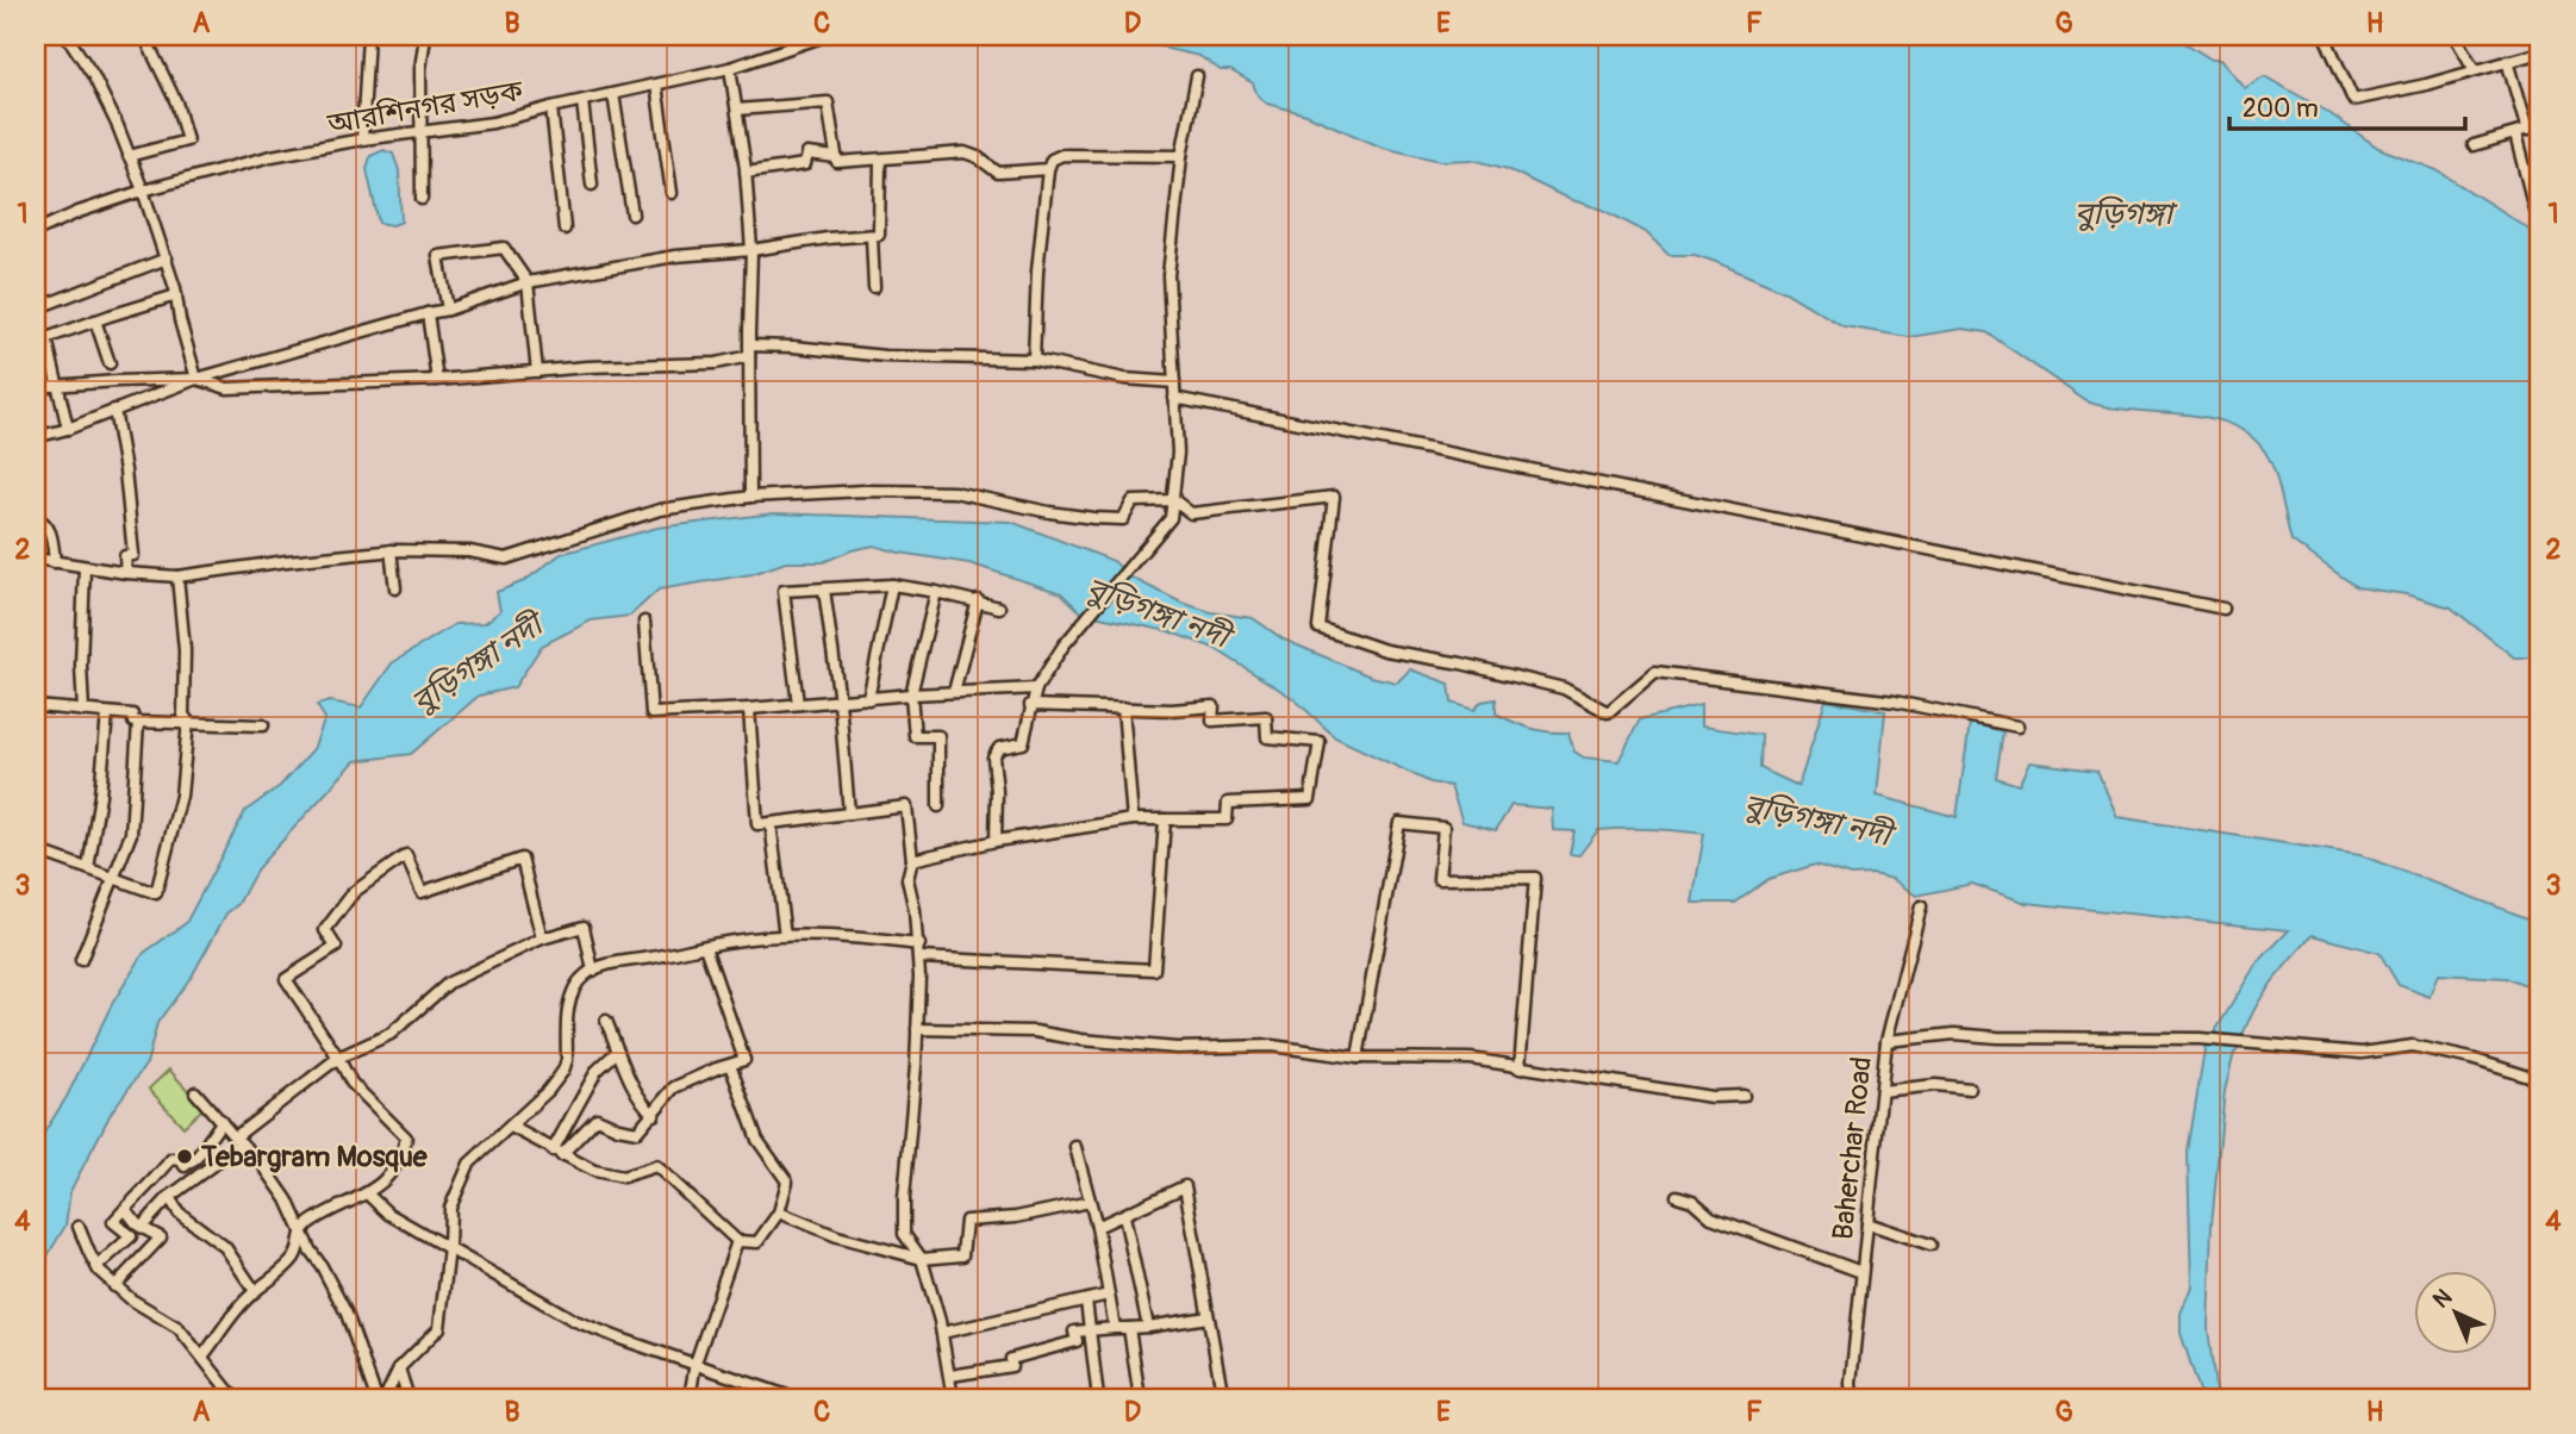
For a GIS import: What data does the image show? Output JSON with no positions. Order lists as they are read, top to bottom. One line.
{"streets":{"street":["আরশিনগর সড়ক","Baherchar Road"]},"water":["বুড়িগঙ্গা","বুড়িগঙ্গা নদী"],"places":["Tebargram Mosque"],"scale_bar":"200 m","north":"top left","grid":{"columns":["A","B","C","D","E","F","G","H"],"rows":["1","2","3","4"]}}
